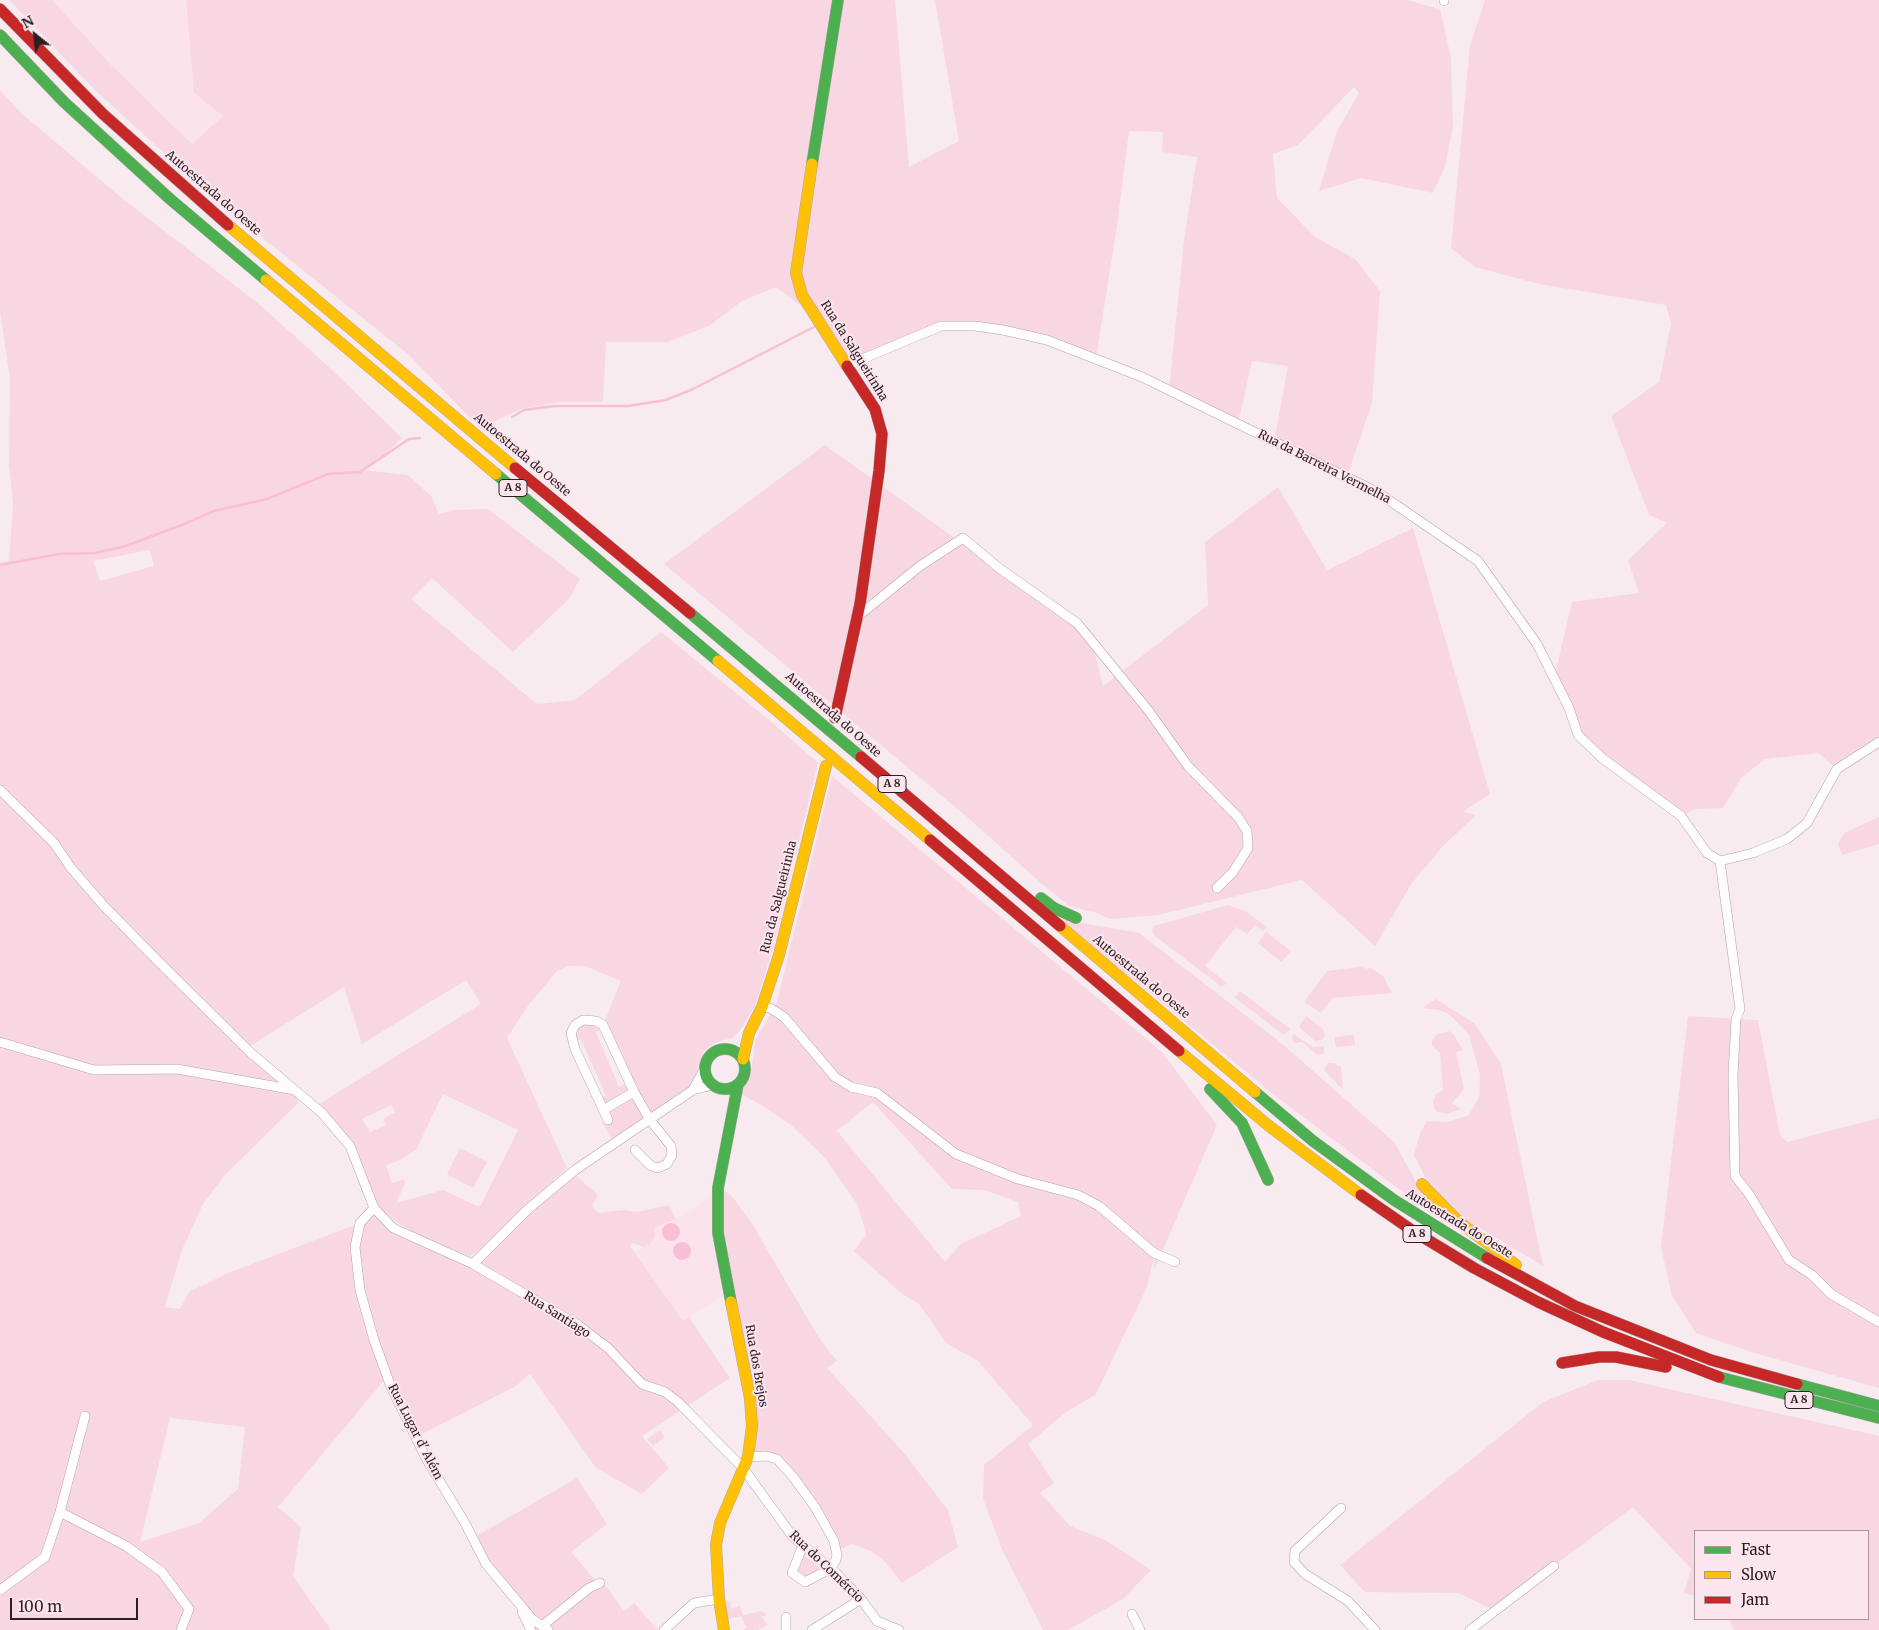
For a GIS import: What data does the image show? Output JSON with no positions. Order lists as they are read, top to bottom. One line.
{"streets":{"main road":["Autoestrada do Oeste","Rua da Salgueirinha","A 8","Rua dos Brejos"],"street":["Rua da Barreira Vermelha","Rua Santiago","Rua Lugar d' Além","Rua do Comércio"]},"crossings":[["Rua da Salgueirinha","Rua da Barreira Vermelha"],["Rua da Salgueirinha","Rua dos Brejos"],["Rua Santiago","Rua dos Brejos"],["Rua Santiago","Rua Lugar d' Além"],["Rua Santiago","Rua do Comércio"],["Rua dos Brejos","Rua do Comércio"]],"legend":["Fast","Slow","Jam"],"scale_bar":"100 m","north":"top left"}
